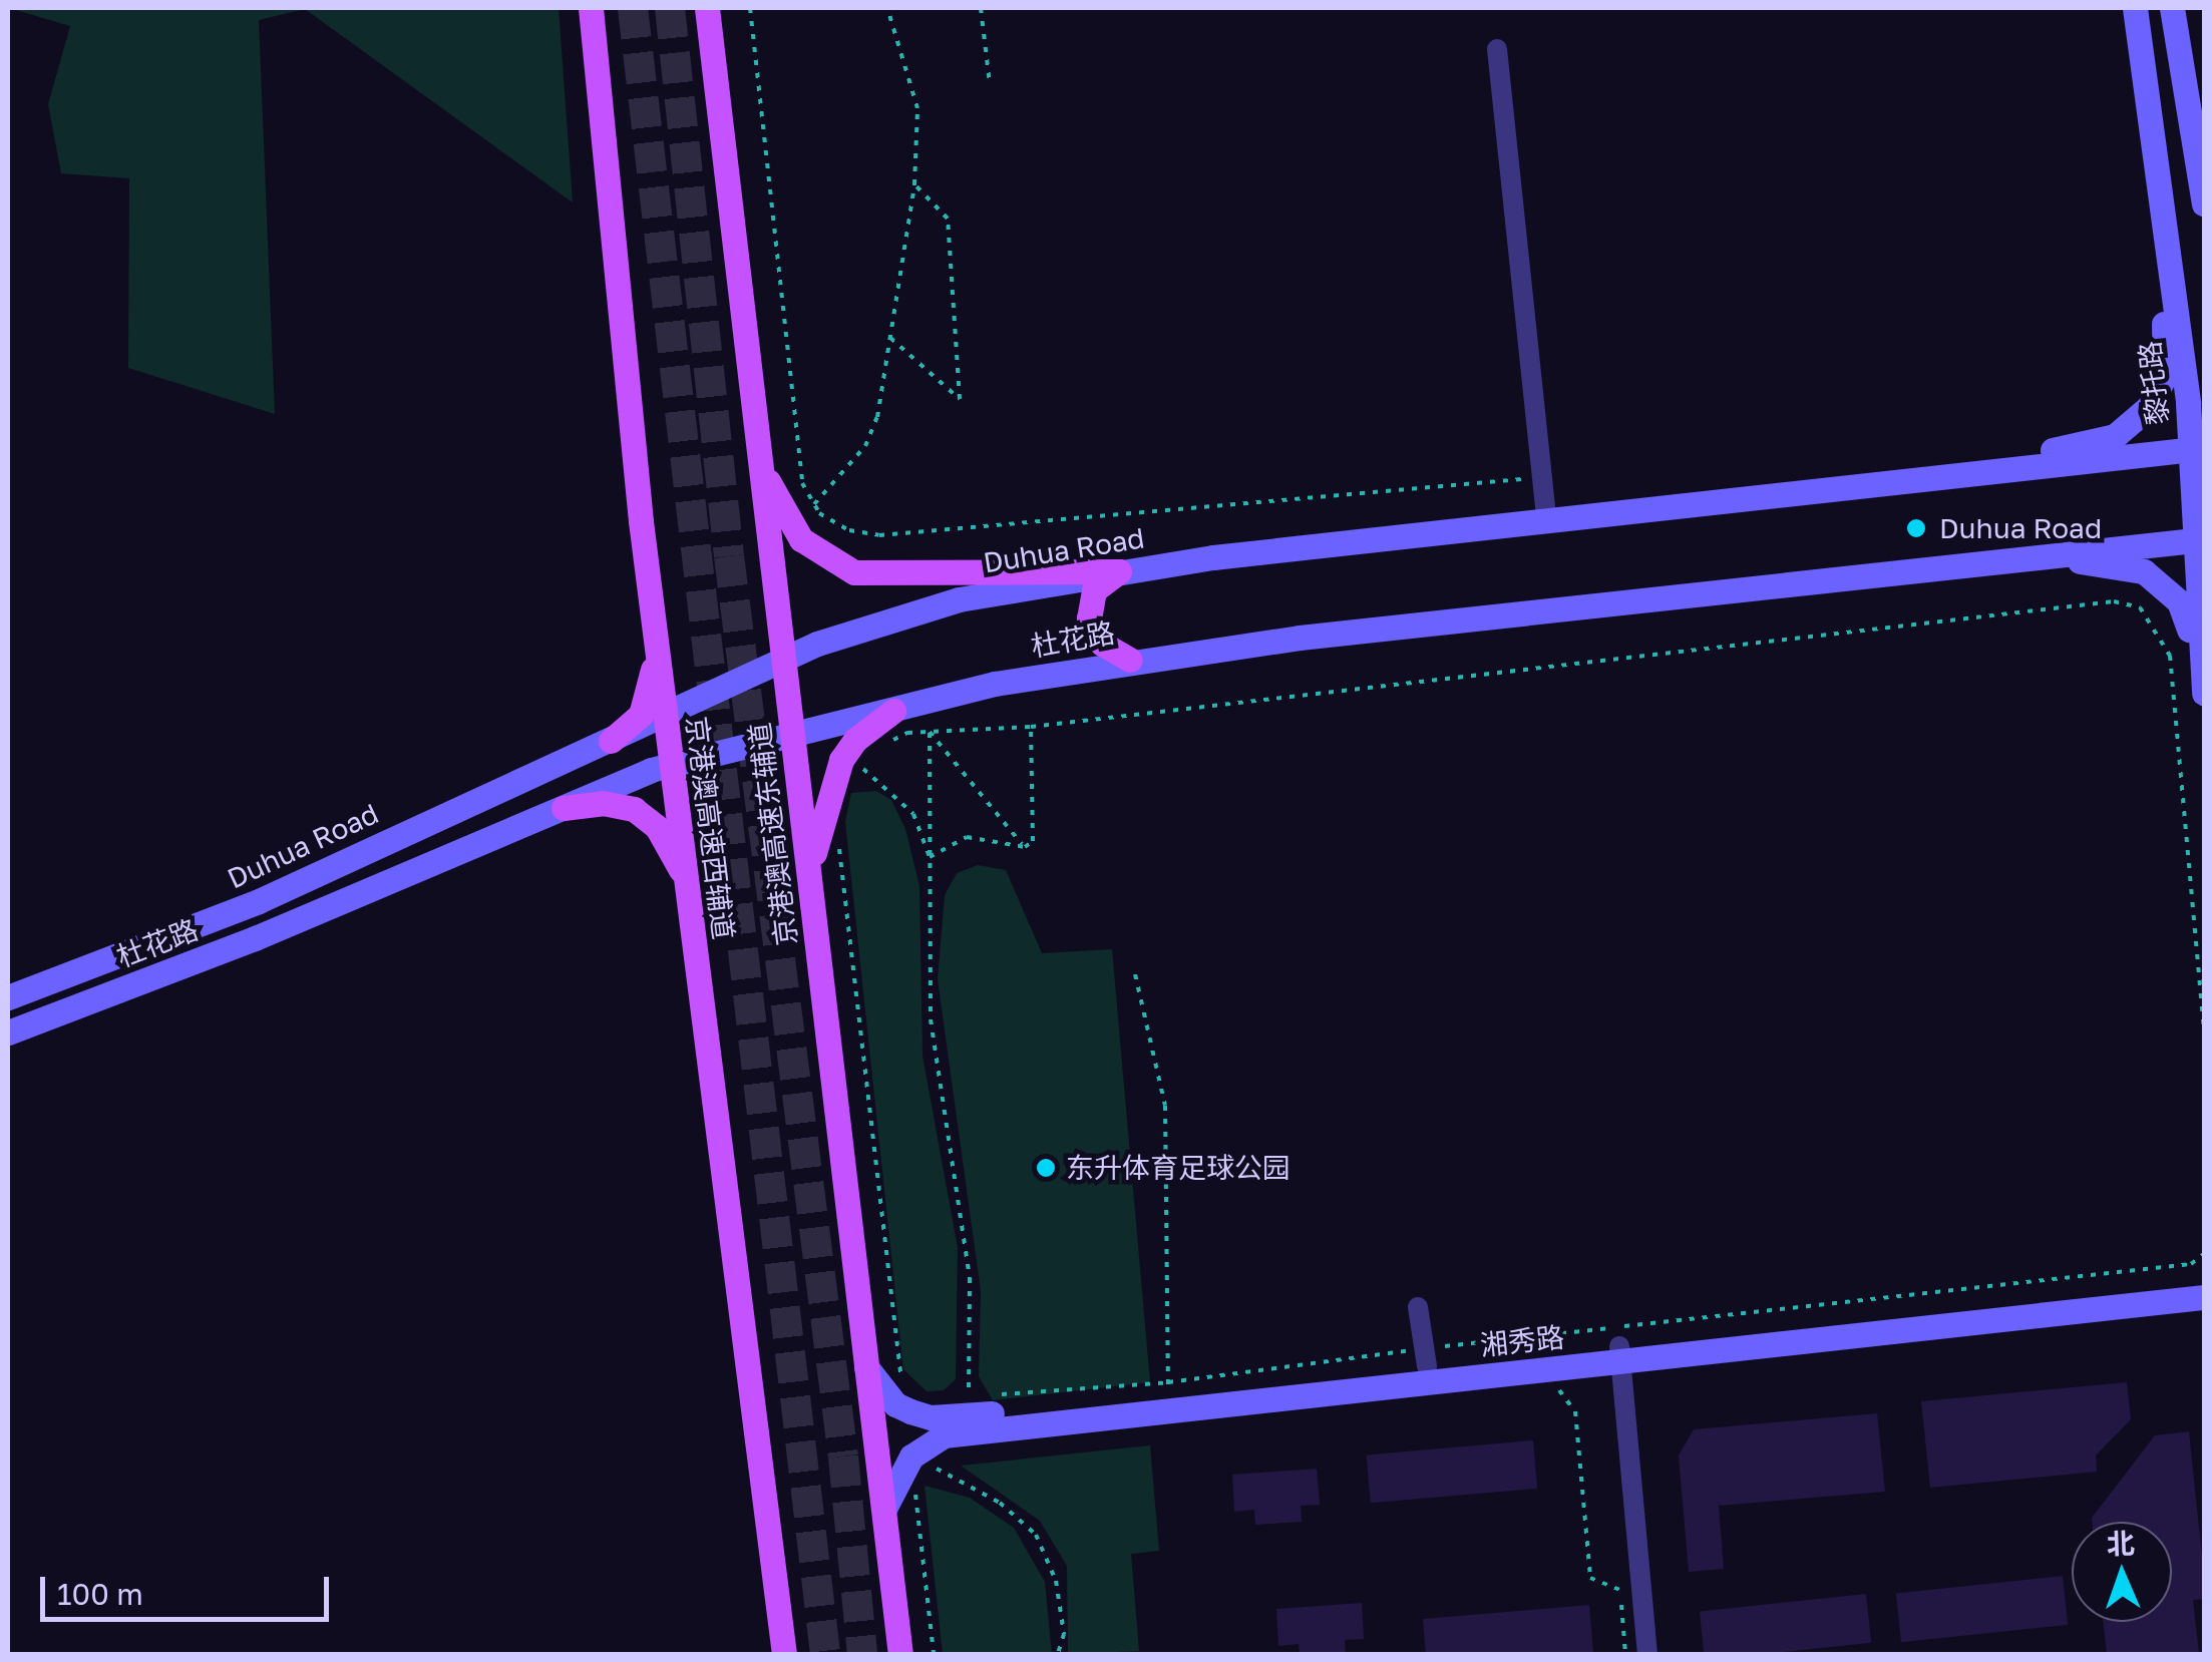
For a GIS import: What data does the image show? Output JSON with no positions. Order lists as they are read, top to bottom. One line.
{"streets":{"main road":["京港澳高速西辅道","京港澳高速东辅道"],"street":["黎托路","Duhua Road","杜花路","湘秀路"]},"crossings":[["黎托路","Duhua Road"],["黎托路","杜花路"],["Duhua Road","京港澳高速西辅道"],["Duhua Road","京港澳高速东辅道"],["杜花路","京港澳高速西辅道"],["杜花路","京港澳高速东辅道"],["京港澳高速东辅道","湘秀路"]],"places":["Duhua Road","东升体育足球公园"],"scale_bar":"100 m","north":"top"}
